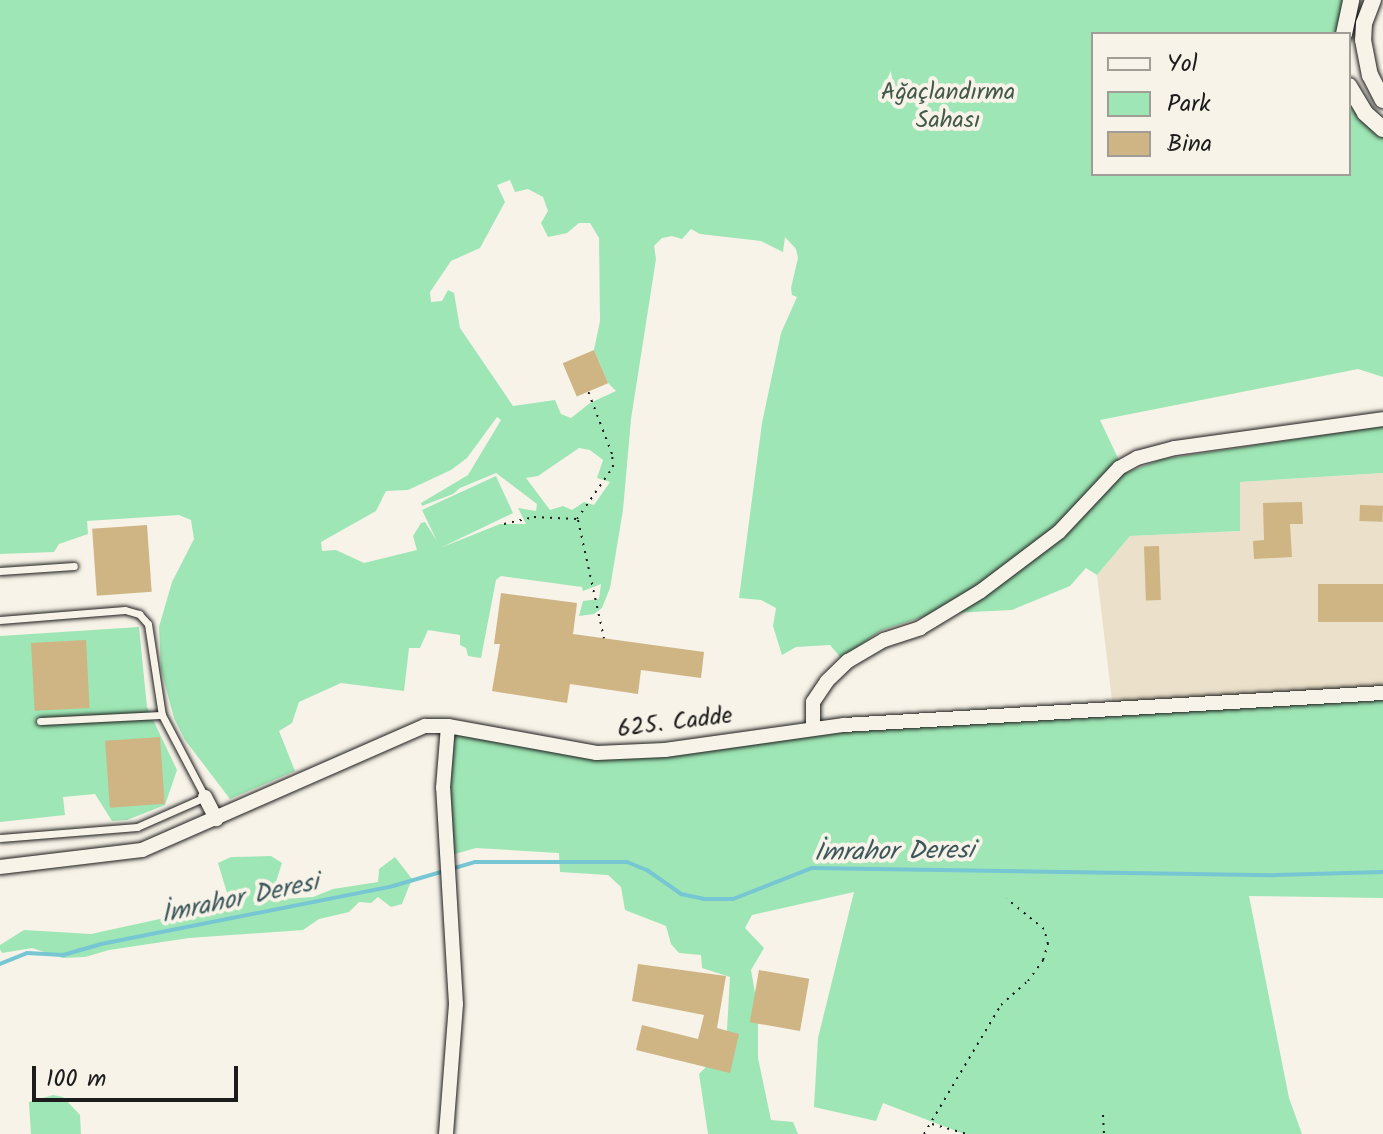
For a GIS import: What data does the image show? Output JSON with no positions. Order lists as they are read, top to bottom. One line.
{"streets":{"street":["625. Cadde"]},"water":["İmrahor Deresi"],"parks":["Ağaçlandırma Sahası"],"legend":["Yol","Park","Bina"],"scale_bar":"100 m"}
